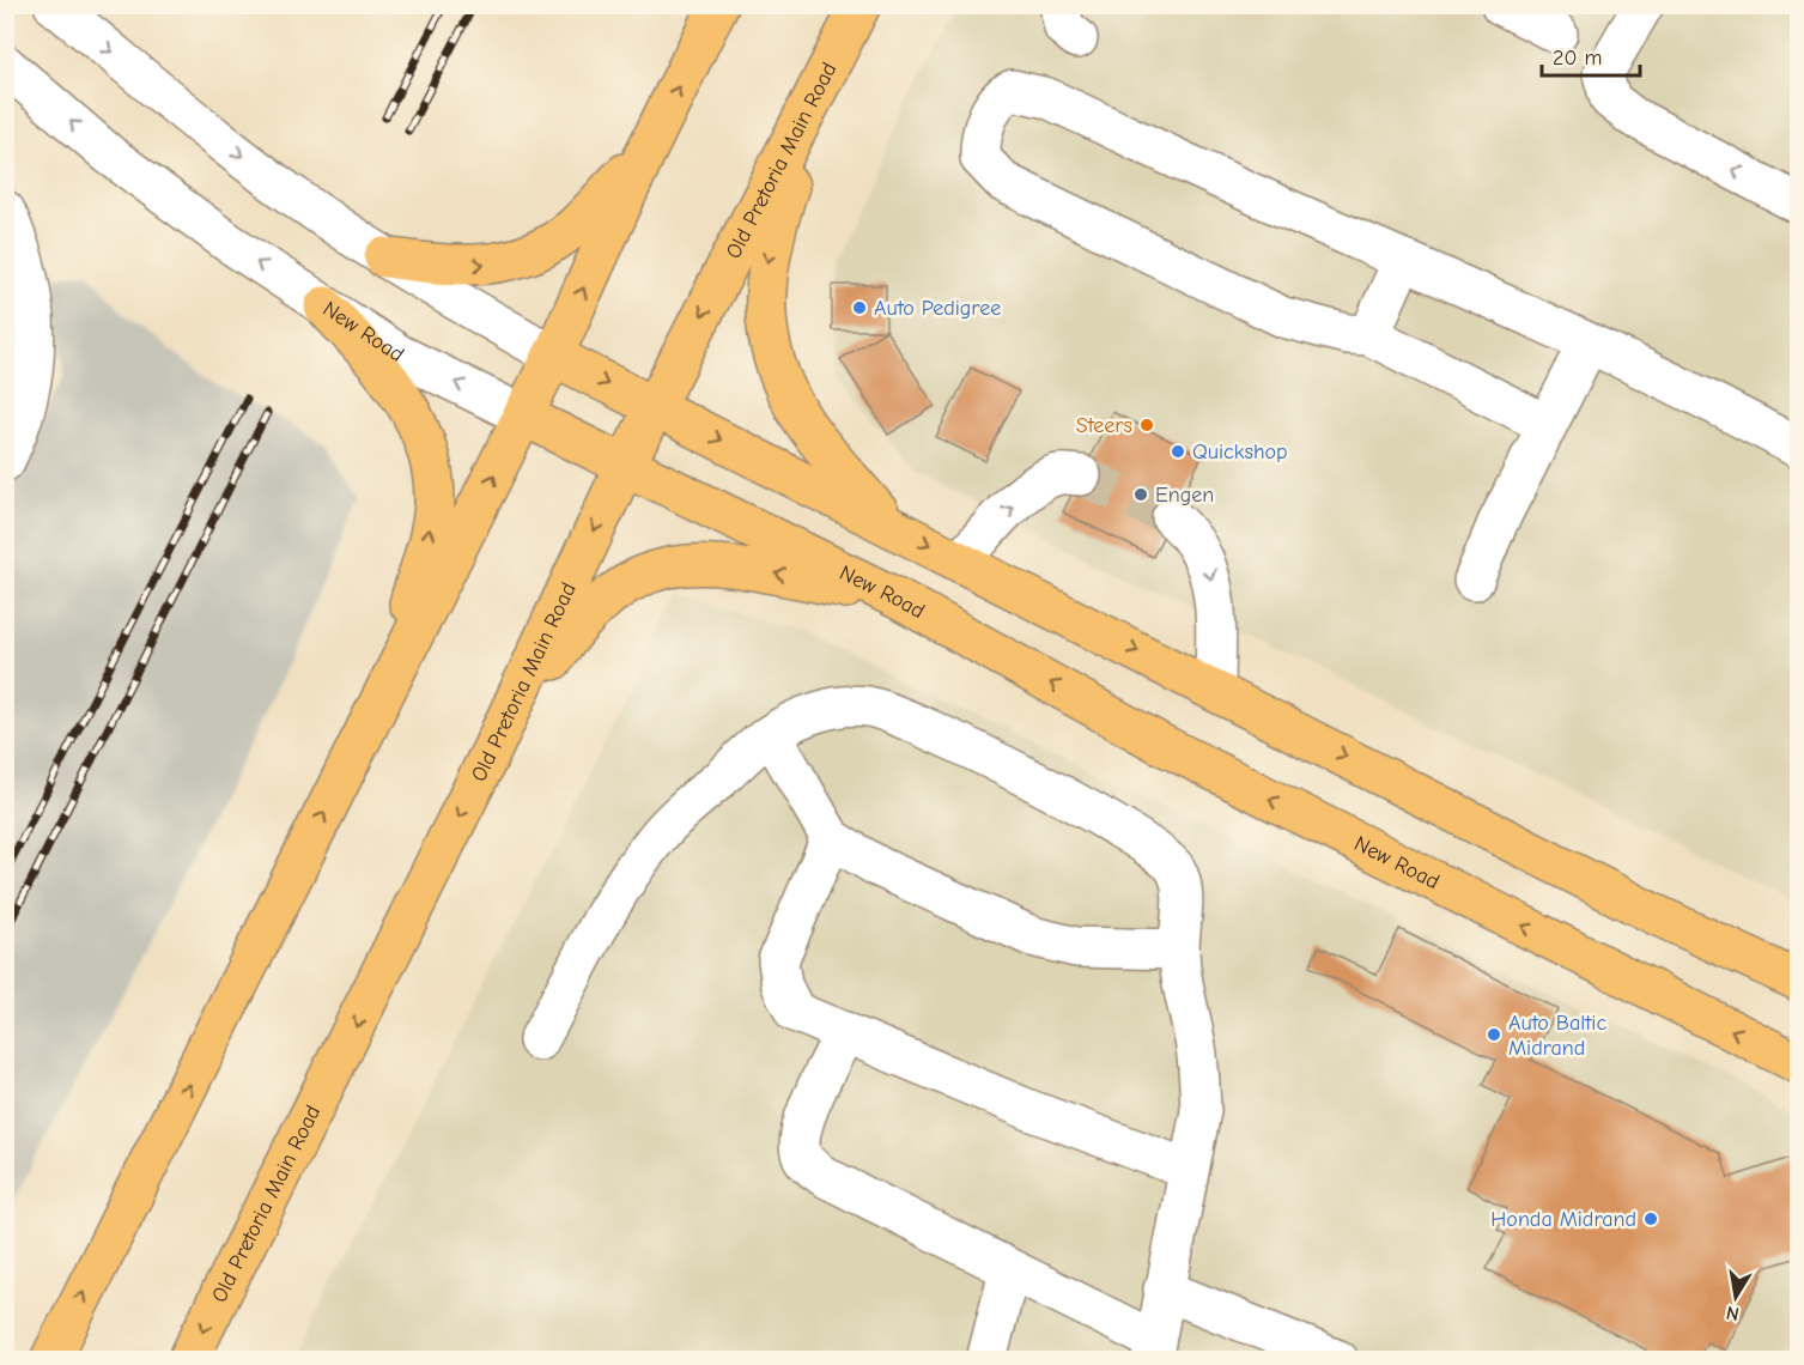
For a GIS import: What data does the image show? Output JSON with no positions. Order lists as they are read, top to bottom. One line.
{"streets":{"main road":["Old Pretoria Main Road","New Road"]},"crossings":[["Old Pretoria Main Road","New Road"]],"places":["Auto Pedigree","Steers","Quickshop","Engen","Auto Baltic Midrand","Honda Midrand"],"scale_bar":"20 m","north":"bottom"}
